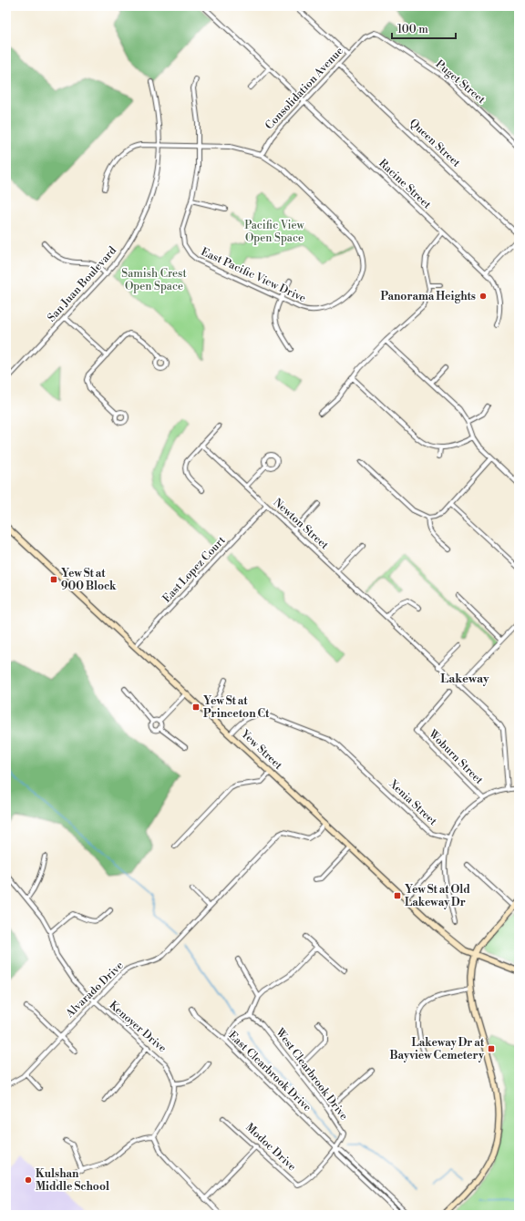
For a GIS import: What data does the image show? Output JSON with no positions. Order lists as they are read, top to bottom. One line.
{"streets":{"street":["Puget Street","Consolidation Avenue","Queen Street","Racine Street","East Pacific View Drive","San Juan Boulevard","Newton Street","East Lopez Court","Yew Street","Woburn Street","Xenia Street","Alvarado Drive","Kenoyer Drive","East Clearbrook Drive","West Clearbrook Drive","Modoc Drive"]},"crossings":[["Puget Street","Consolidation Avenue"],["Consolidation Avenue","Queen Street"],["Consolidation Avenue","Racine Street"],["Consolidation Avenue","East Pacific View Drive"],["East Pacific View Drive","San Juan Boulevard"],["Newton Street","East Lopez Court"],["East Lopez Court","Yew Street"],["Yew Street","Xenia Street"],["Yew Street","Alvarado Drive"],["Alvarado Drive","Kenoyer Drive"],["East Clearbrook Drive","West Clearbrook Drive"],["East Clearbrook Drive","Modoc Drive"],["West Clearbrook Drive","Modoc Drive"]],"districts":["Lakeway"],"parks":["Pacific View Open Space","Samish Crest Open Space"],"places":{"other":["Panorama Heights","Kulshan Middle School"],"transit":["Yew St at 900 Block","Yew St at Princeton Ct","Yew St at Old Lakeway Dr","Lakeway Dr at Bayview Cemetery"]},"scale_bar":"100 m"}
